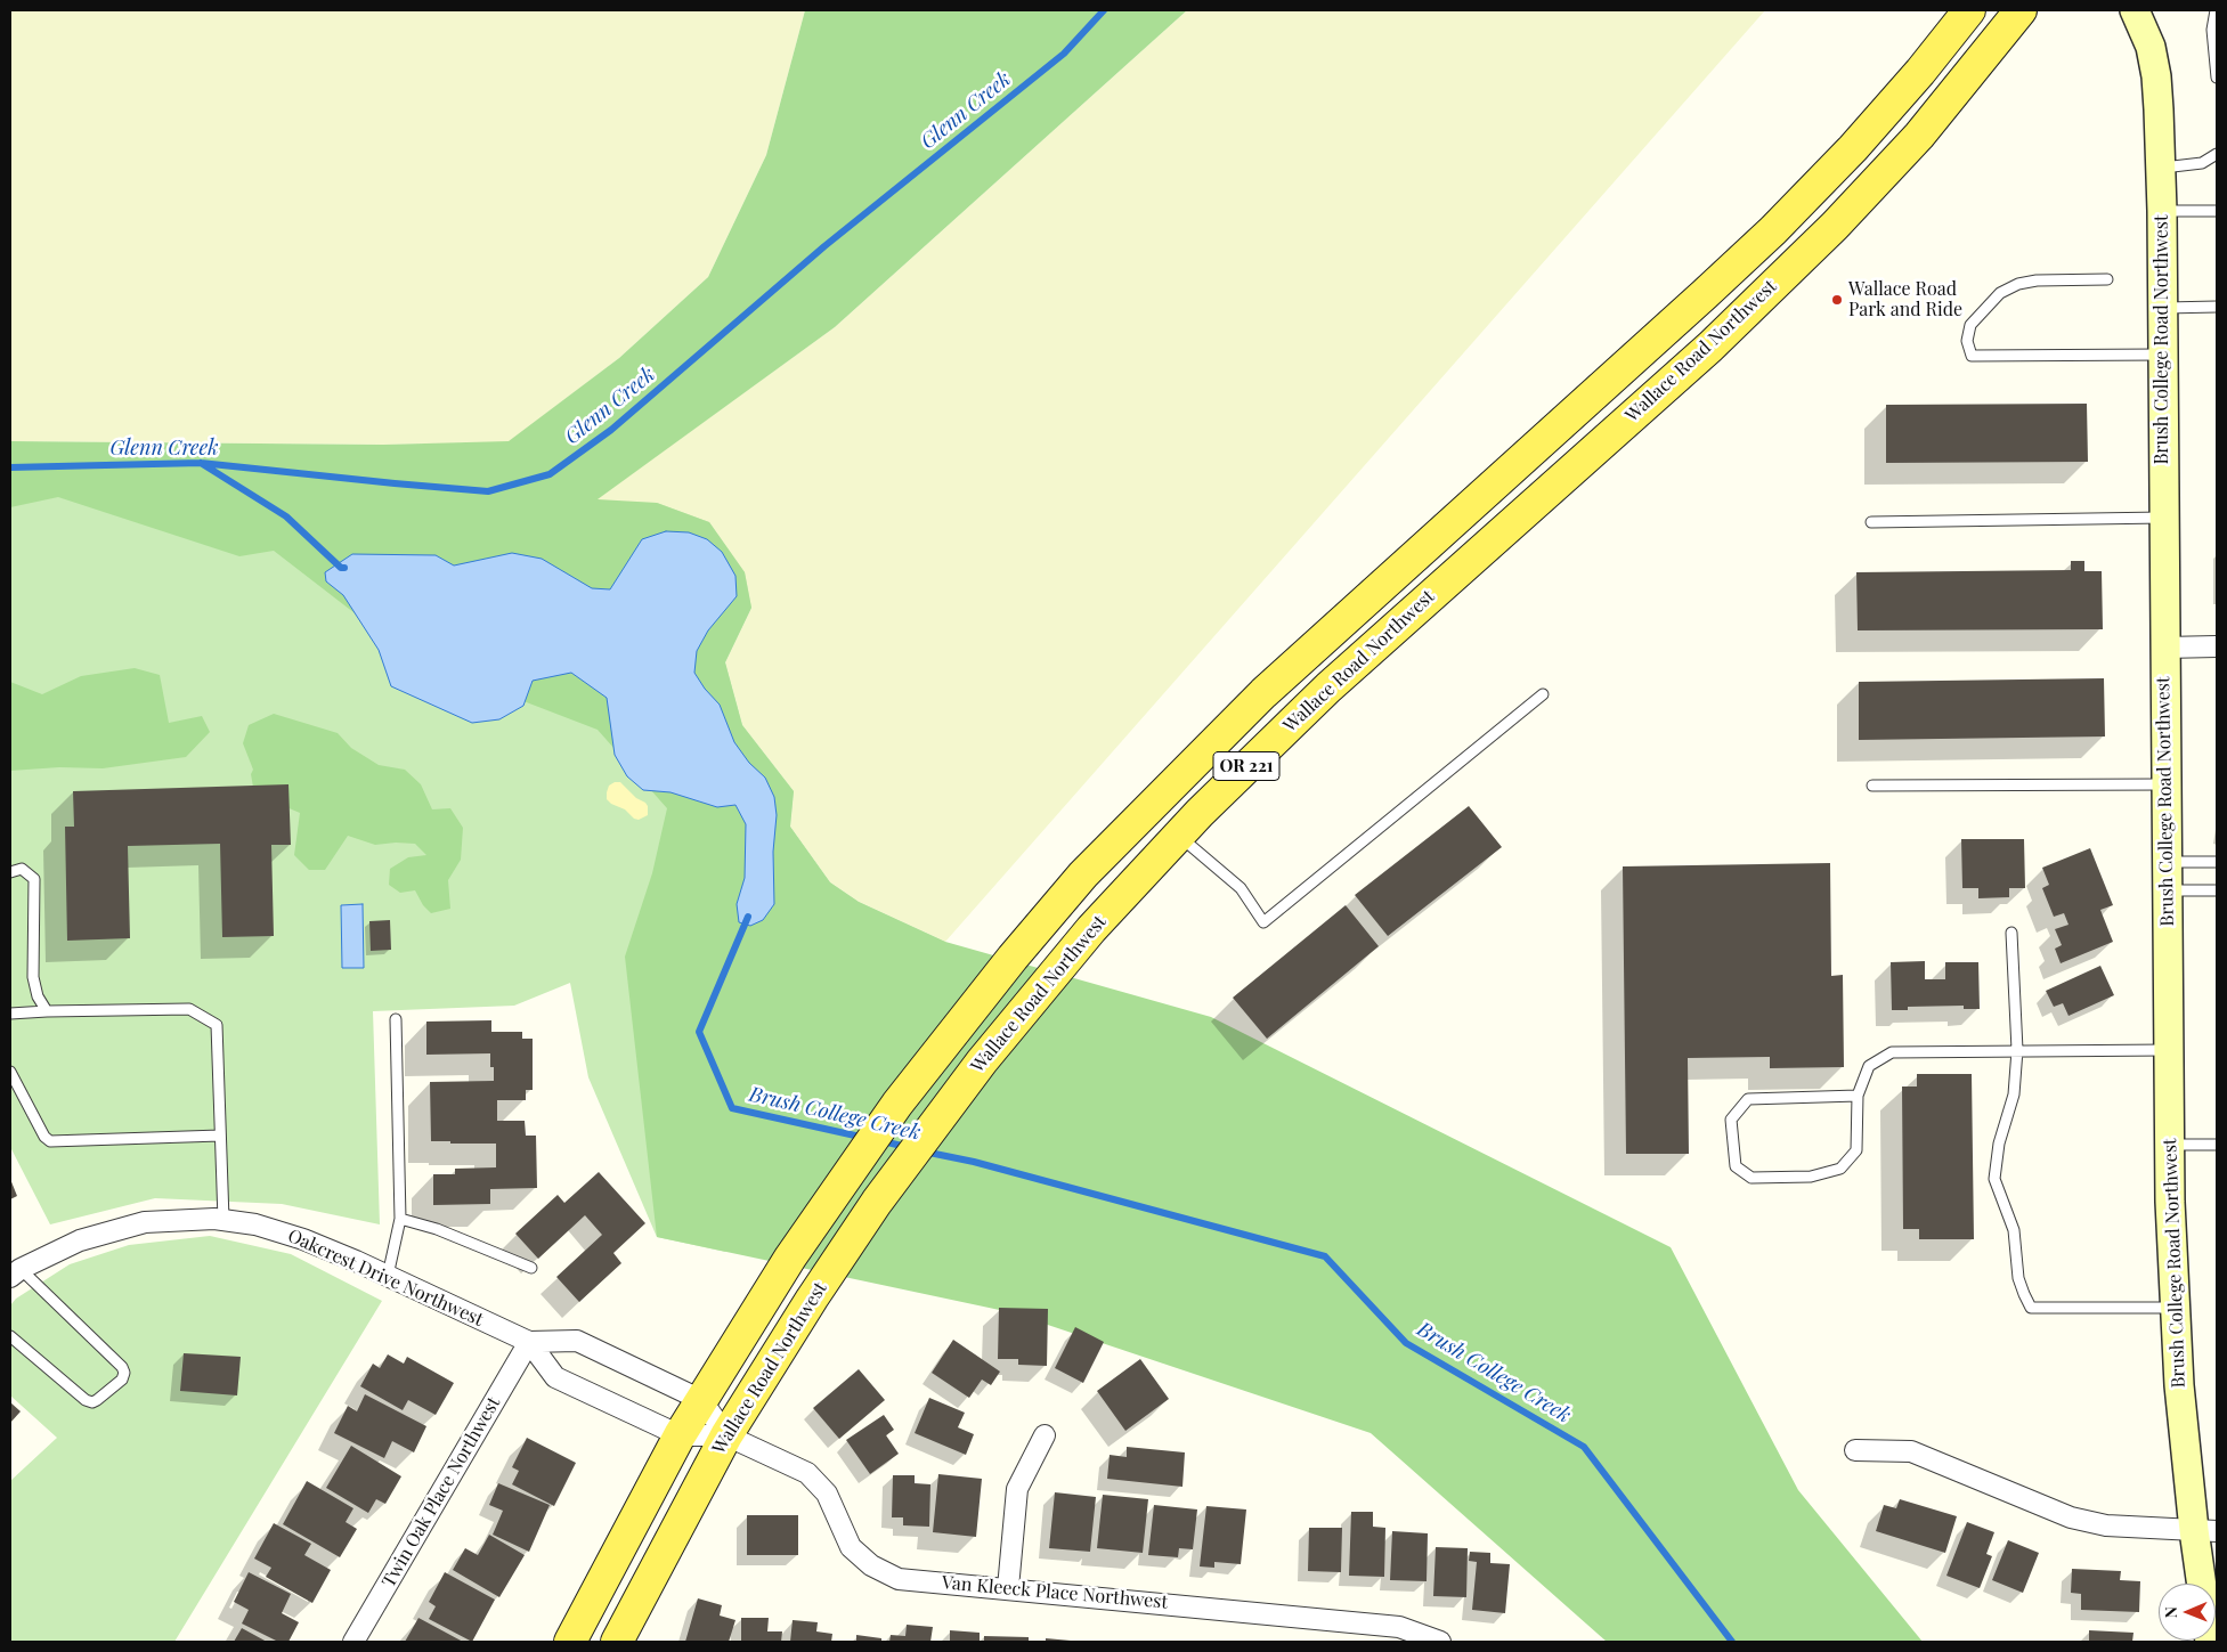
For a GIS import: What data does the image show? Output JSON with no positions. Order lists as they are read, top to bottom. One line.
{"streets":{"main road":["Wallace Road Northwest","OR 221"],"street":["Brush College Road Northwest","Oakcrest Drive Northwest","Twin Oak Place Northwest","Van Kleeck Place Northwest"]},"crossings":[["Wallace Road Northwest","Oakcrest Drive Northwest"],["Wallace Road Northwest","Van Kleeck Place Northwest"],["OR 221","Oakcrest Drive Northwest"],["Oakcrest Drive Northwest","Twin Oak Place Northwest"],["Oakcrest Drive Northwest","Van Kleeck Place Northwest"]],"water":["Glenn Creek","Brush College Creek"],"places":["Wallace Road Park and Ride"],"north":"left"}
